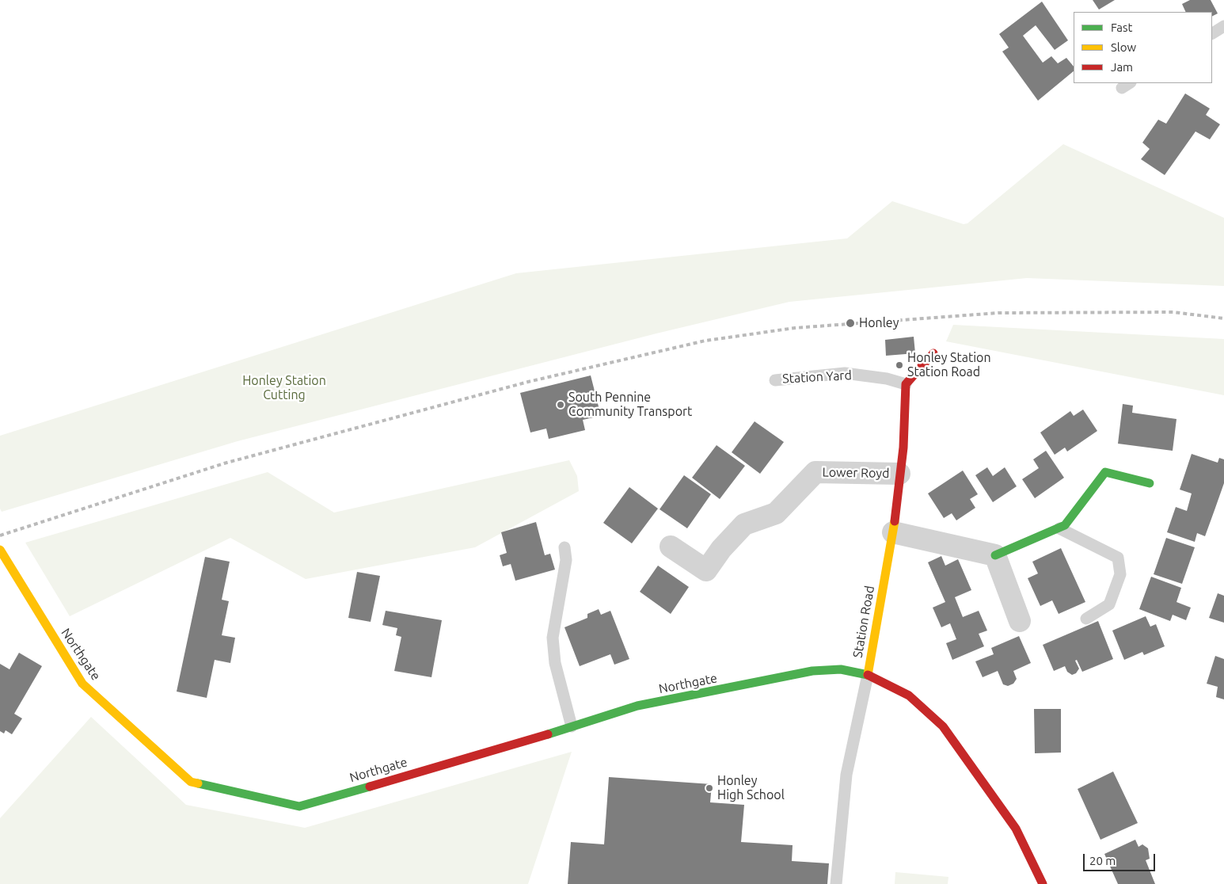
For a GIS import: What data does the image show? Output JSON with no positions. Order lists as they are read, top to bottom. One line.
{"streets":{"street":["Lower Royd","Station Road","Northgate"],"lane":["Station Yard"]},"crossings":[["Station Yard","Station Road"],["Lower Royd","Station Road"],["Station Road","Northgate"]],"parks":["Honley Station Cutting"],"places":["Honley","Honley Station Station Road","South Pennine Community Transport","Honley High School"],"legend":["Fast","Slow","Jam"],"scale_bar":"20 m"}
